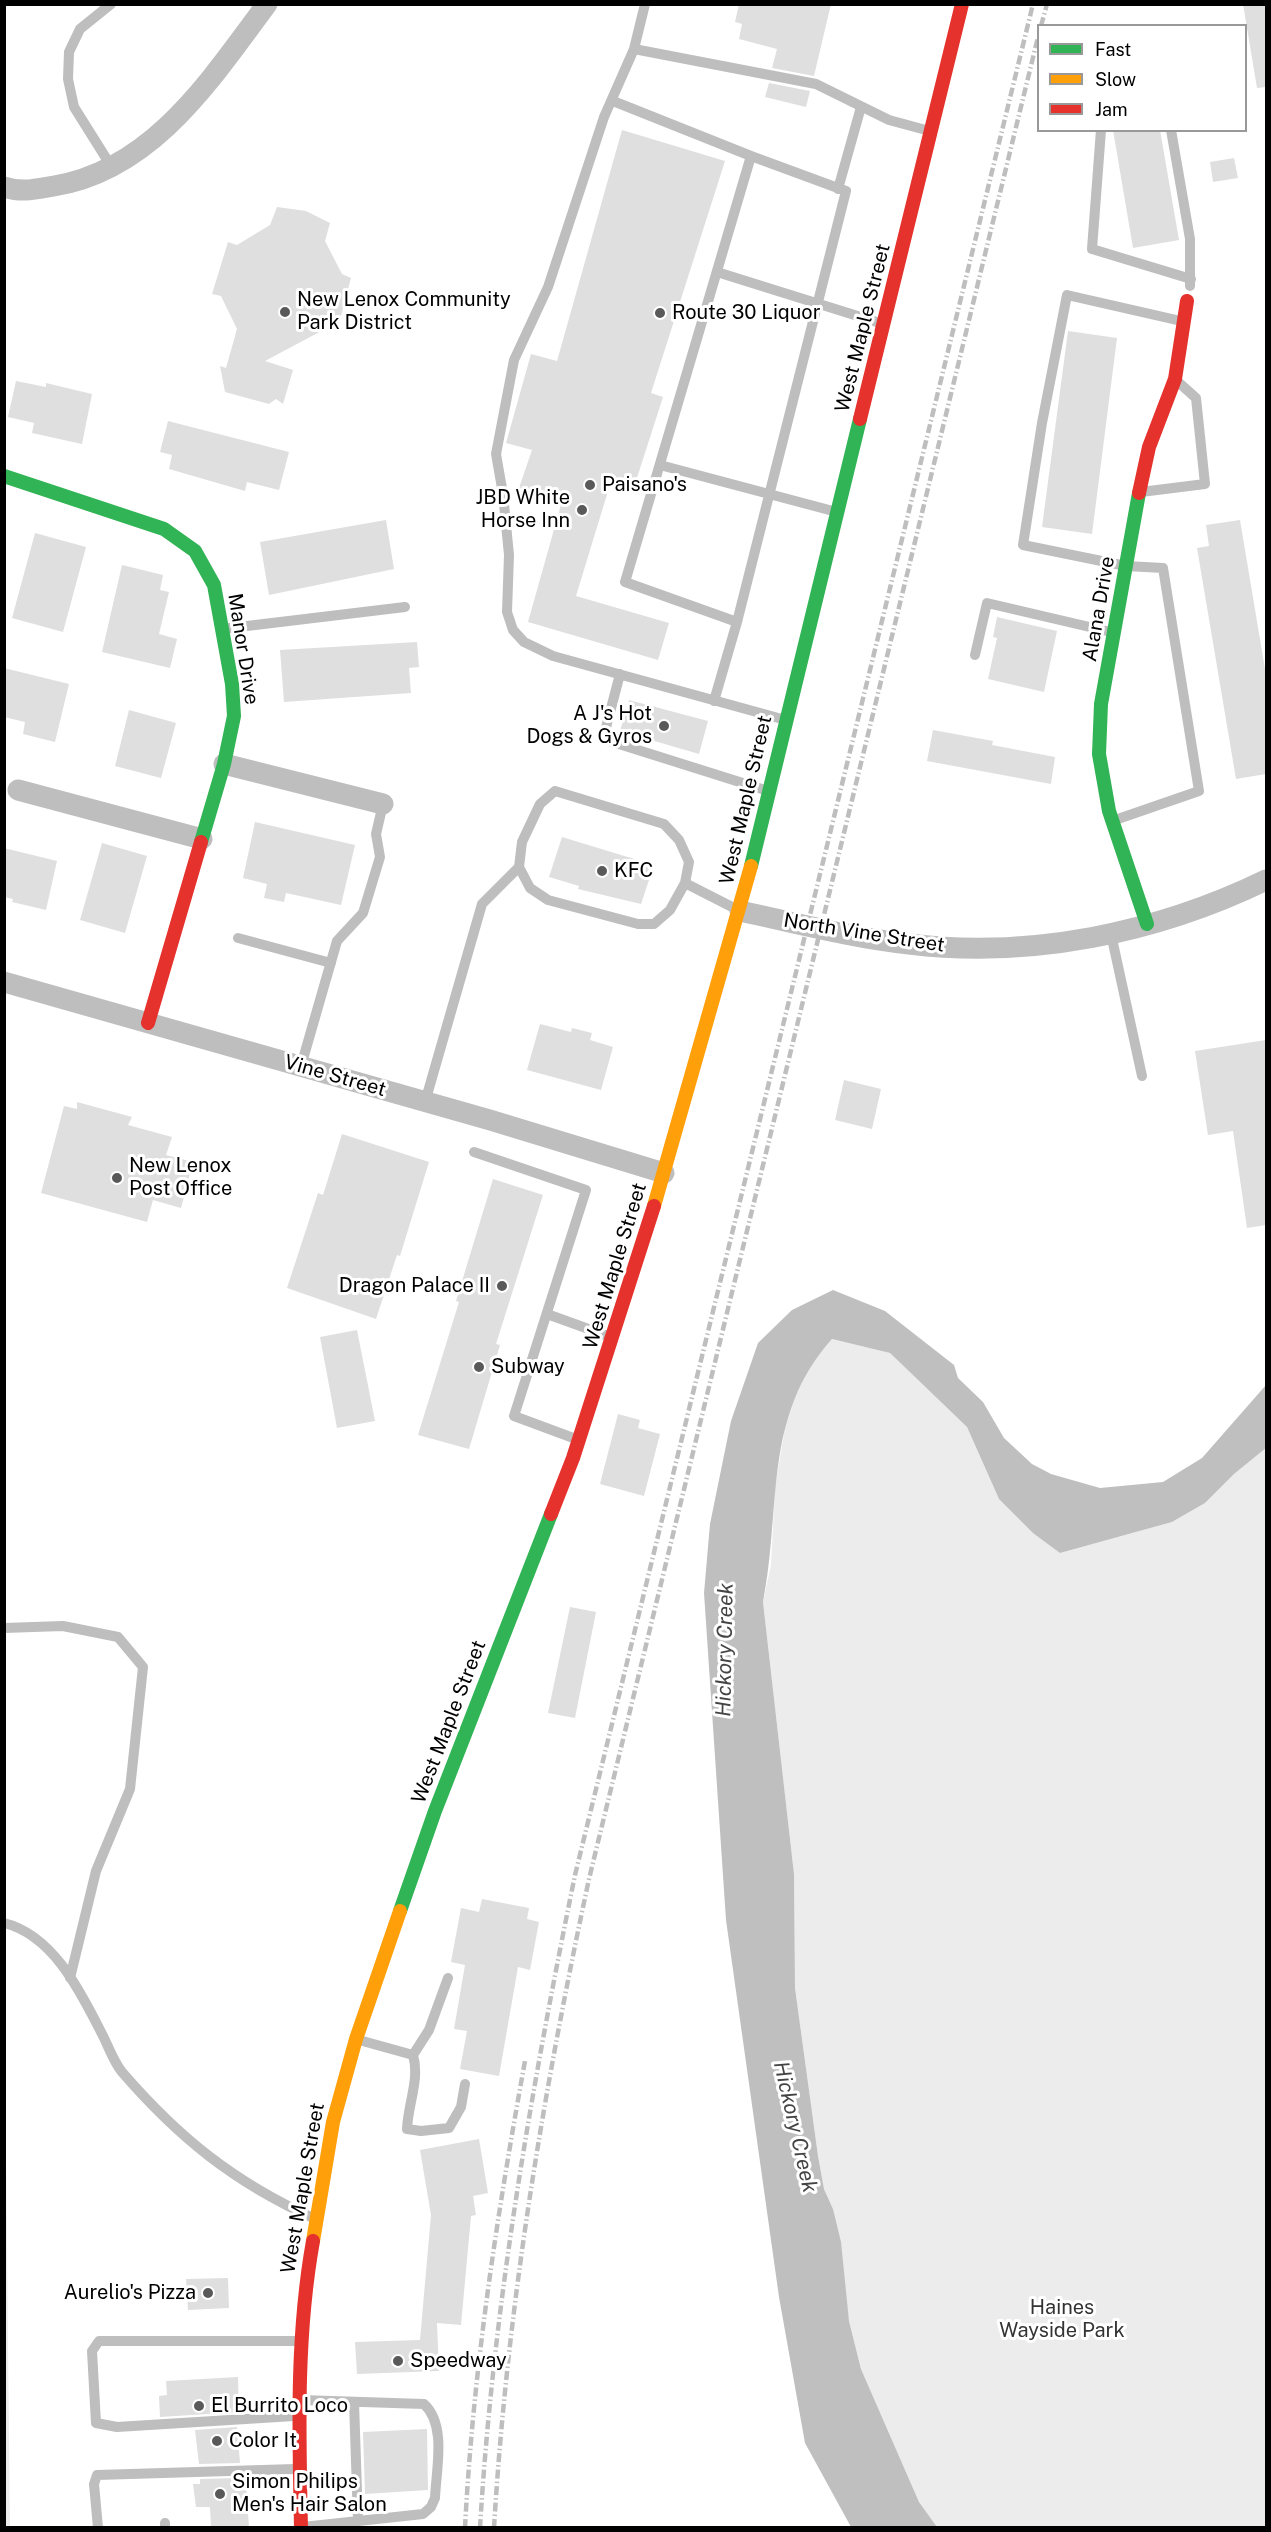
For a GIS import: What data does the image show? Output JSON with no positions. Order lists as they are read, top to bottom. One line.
{"streets":{"main road":["West Maple Street","Alana Drive","Manor Drive"],"street":["North Vine Street","Vine Street"]},"crossings":[["West Maple Street","North Vine Street"],["West Maple Street","Vine Street"],["Alana Drive","North Vine Street"],["Manor Drive","Vine Street"]],"water":["Hickory Creek"],"parks":["Haines Wayside Park"],"places":["New Lenox Community Park District","Route 30 Liquor","Paisano's","JBD White Horse Inn","A J's Hot Dogs & Gyros","KFC","New Lenox Post Office","Dragon Palace II","Subway","Aurelio's Pizza","Speedway","El Burrito Loco","Color It","Simon Philips Men's Hair Salon"],"legend":["Fast","Slow","Jam"]}
